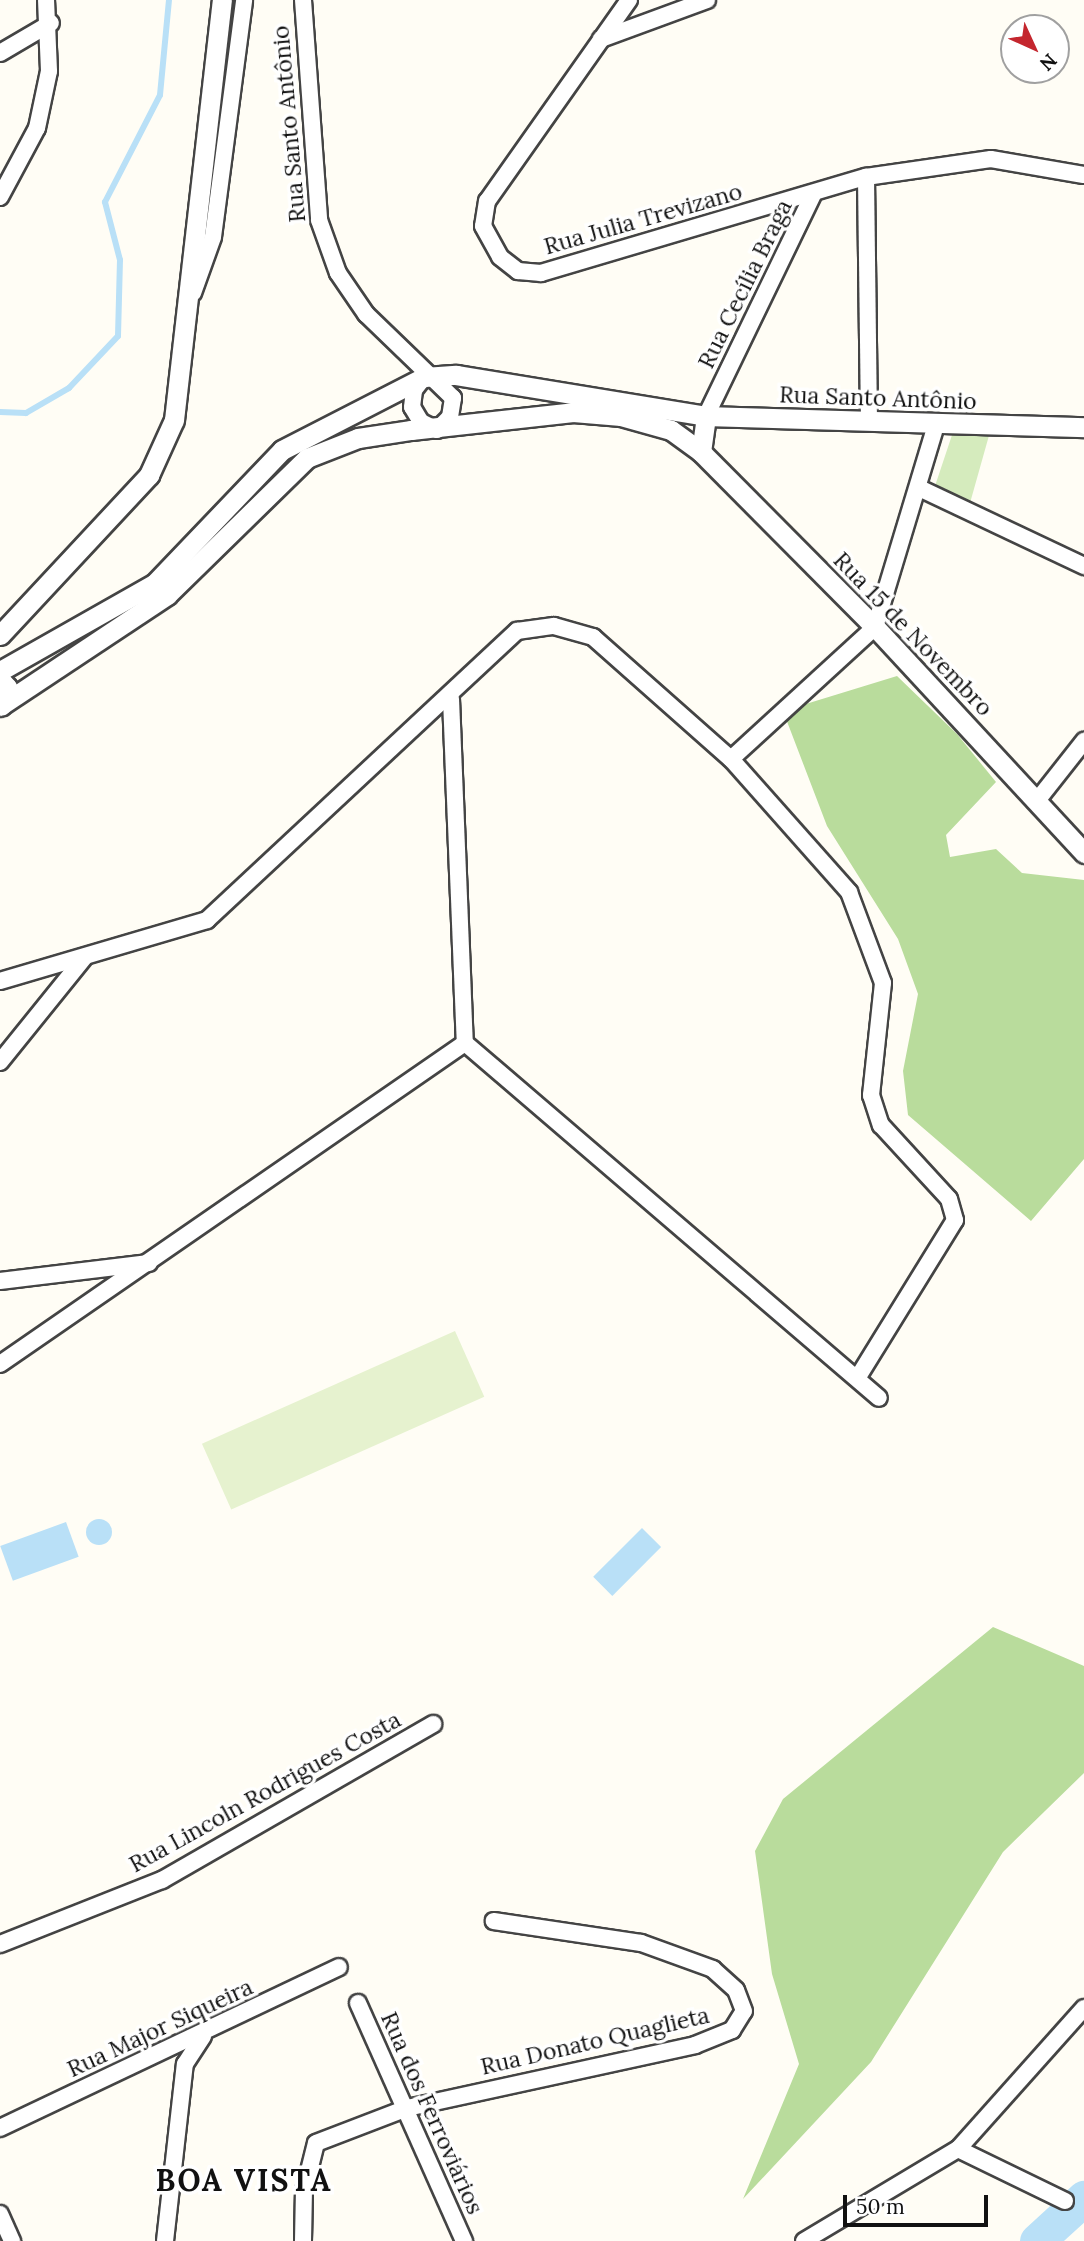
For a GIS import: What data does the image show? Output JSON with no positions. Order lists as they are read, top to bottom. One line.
{"streets":{"street":["Rua Santo Antônio","Rua Julia Trevizano","Rua Cecília Braga","Rua 15 de Novembro","Rua Lincoln Rodrigues Costa","Rua Major Siqueira","Rua Donato Quaglieta","Rua dos Ferroviários"]},"crossings":[["Rua Santo Antônio","Rua Cecília Braga"],["Rua Santo Antônio","Rua 15 de Novembro"],["Rua Julia Trevizano","Rua Cecília Braga"],["Rua Donato Quaglieta","Rua dos Ferroviários"]],"districts":["BOA VISTA"],"scale_bar":"50 m","north":"bottom right"}
